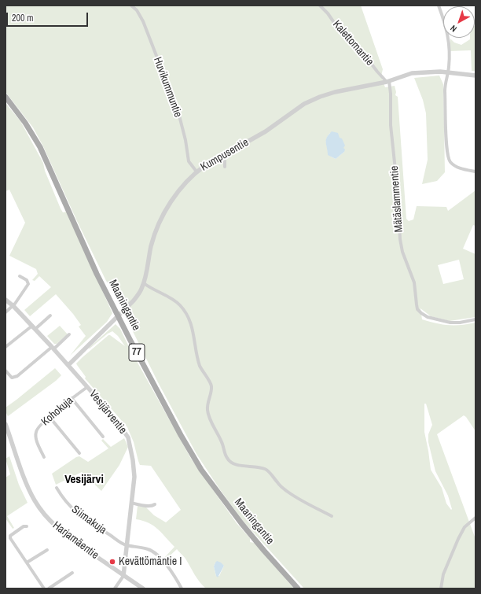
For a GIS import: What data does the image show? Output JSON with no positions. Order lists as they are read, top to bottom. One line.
{"streets":{"main road":["Maaningantie","77"],"street":["Kalettomantie","Huvikummuntie","Kumpusentie","Mätäslammentie","Kohokuja","Vesijärventie","Siimakuja","Harjamäentie"]},"crossings":[["Kalettomantie","Kumpusentie"],["Kalettomantie","Mätäslammentie"],["Huvikummuntie","Kumpusentie"],["Kumpusentie","Mätäslammentie"],["Kumpusentie","Maaningantie"],["Kumpusentie","Vesijärventie"],["Kohokuja","Vesijärventie"],["Vesijärventie","Siimakuja"],["Vesijärventie","Harjamäentie"]],"districts":["Vesijärvi"],"places":["Kevättömäntie I"],"scale_bar":"200 m","north":"bottom left"}
